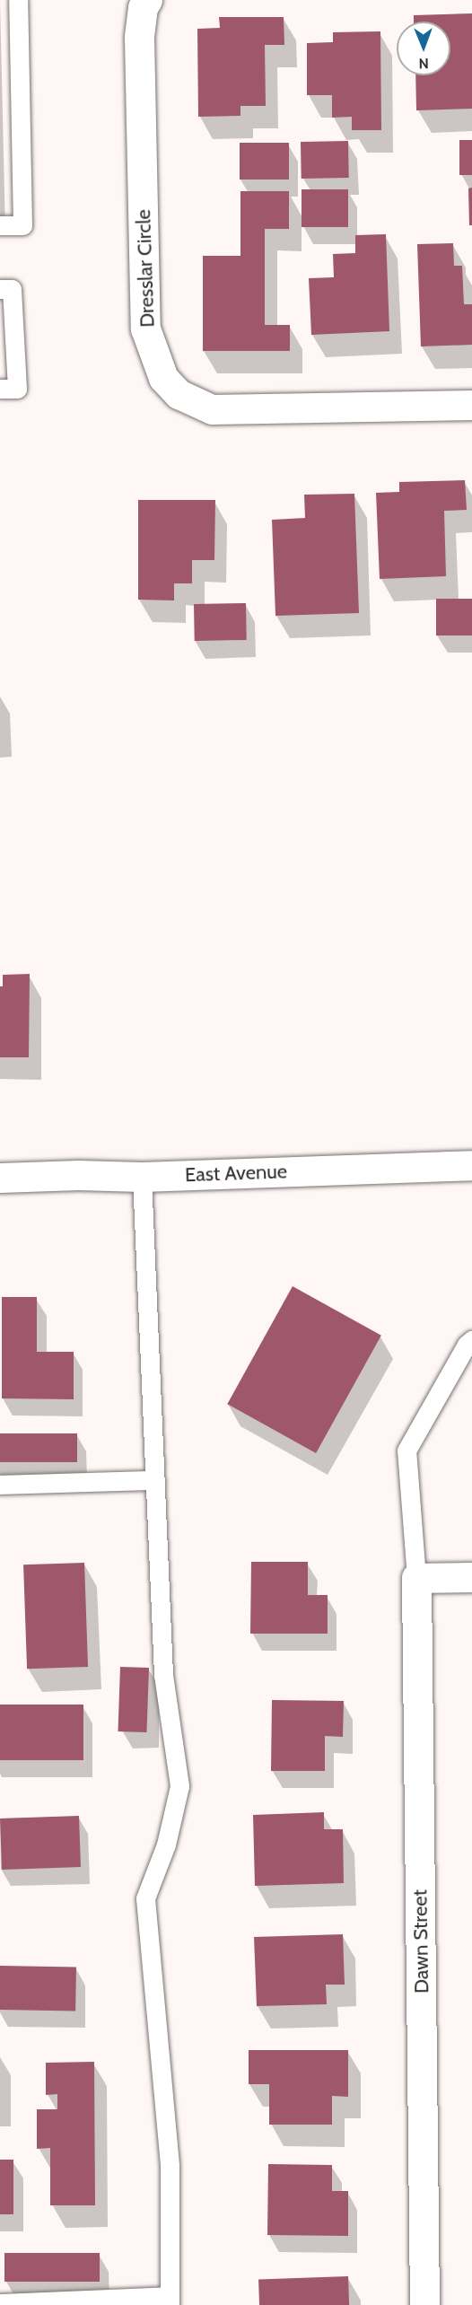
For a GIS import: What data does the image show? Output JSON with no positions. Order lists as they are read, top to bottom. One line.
{"streets":{"street":["Dresslar Circle","East Avenue","Dawn Street"]},"north":"bottom"}
